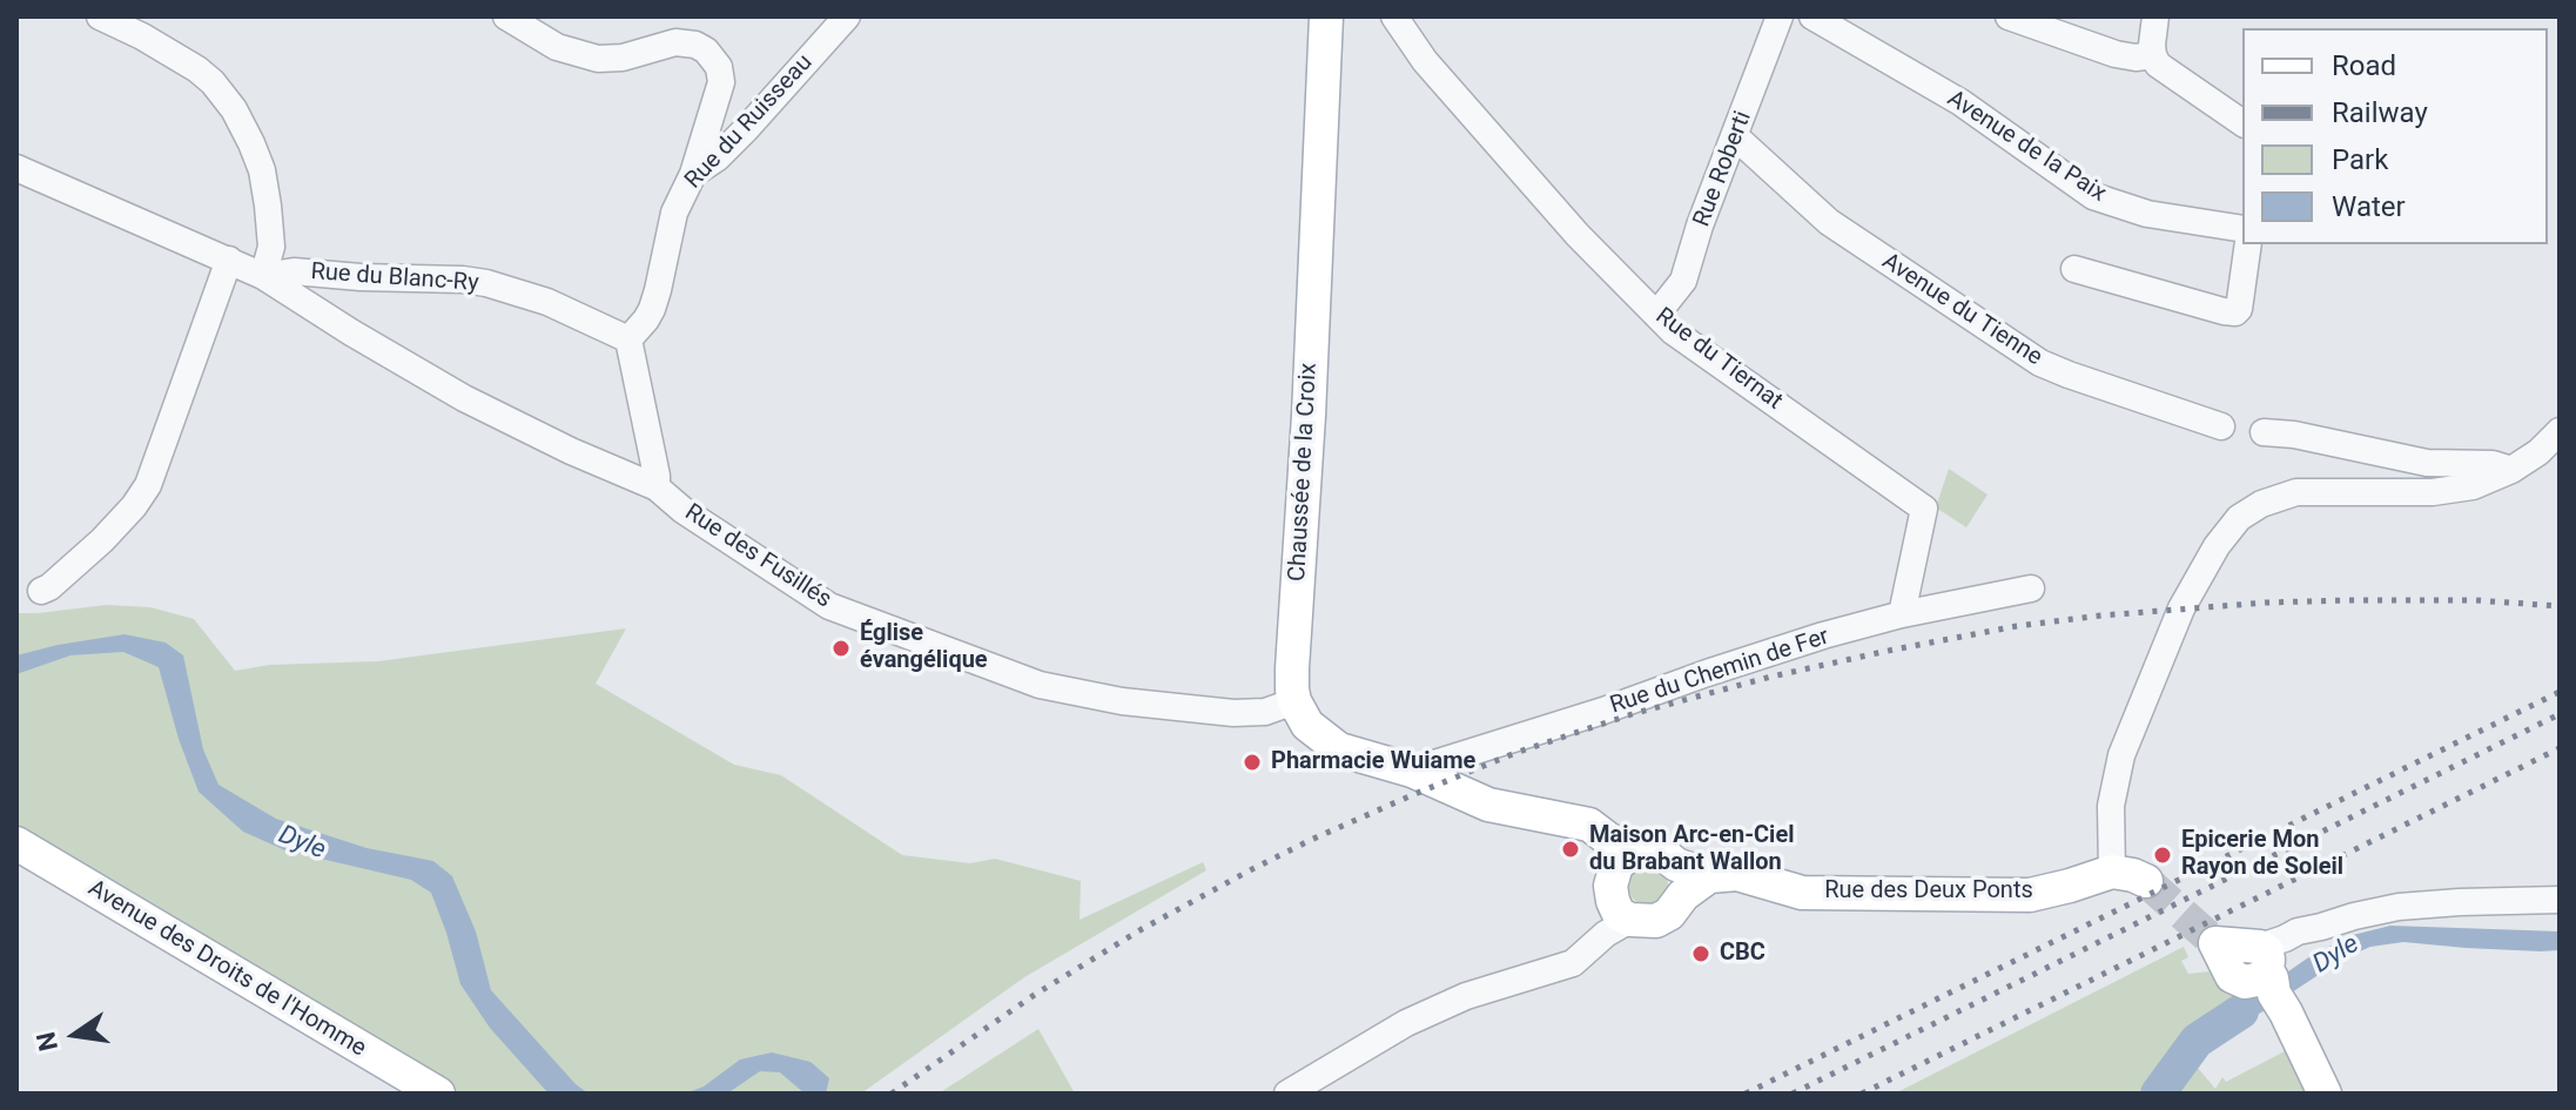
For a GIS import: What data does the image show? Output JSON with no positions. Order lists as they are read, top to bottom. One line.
{"streets":{"main road":["Chaussée de la Croix","Rue des Deux Ponts","Avenue des Droits de l'Homme"],"street":["Rue du Ruisseau","Avenue de la Paix","Rue Roberti","Rue du Blanc-Ry","Avenue du Tienne","Rue du Tiernat","Rue des Fusillés","Rue du Chemin de Fer"]},"crossings":[["Rue du Ruisseau","Rue du Blanc-Ry"],["Rue Roberti","Avenue du Tienne"],["Rue Roberti","Rue du Tiernat"],["Rue du Blanc-Ry","Rue des Fusillés"],["Rue du Tiernat","Rue du Chemin de Fer"],["Chaussée de la Croix","Rue des Fusillés"],["Rue du Chemin de Fer","Rue des Deux Ponts"]],"water":["Dyle"],"places":["Église évangélique","Pharmacie Wuiame","Maison Arc-en-Ciel du Brabant Wallon","Epicerie Mon Rayon de Soleil","CBC"],"legend":["Road","Railway","Park","Water"],"north":"left"}
